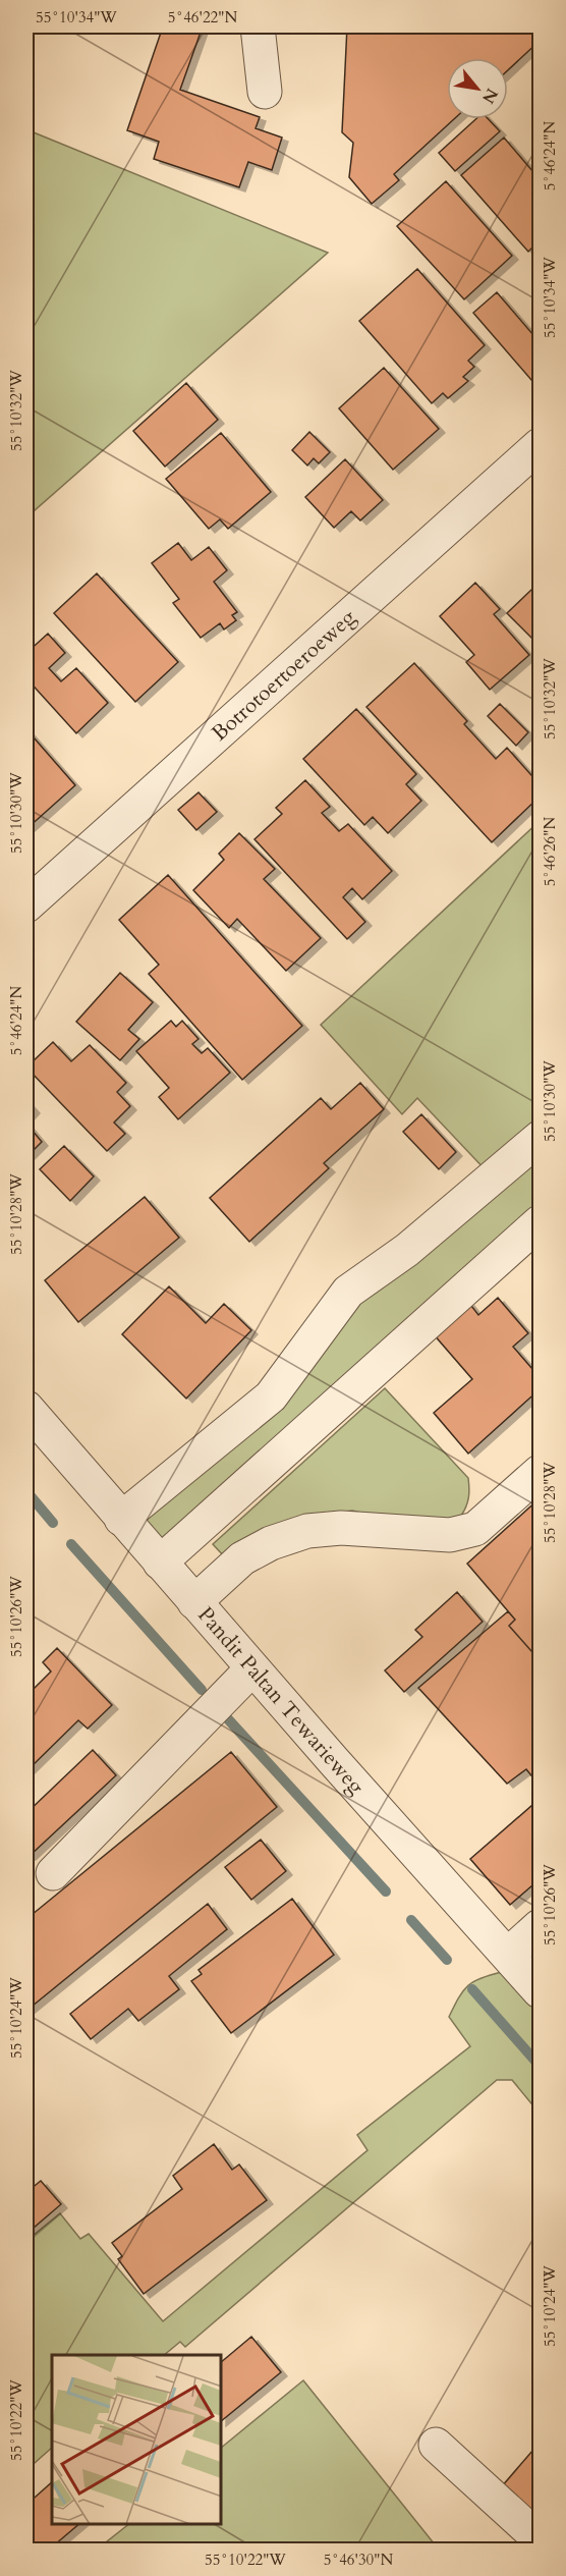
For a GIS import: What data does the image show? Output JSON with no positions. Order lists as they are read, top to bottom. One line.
{"streets":{"street":["Botrotoertoeroeweg","Pandit Paltan Tewarieweg"]},"north":"bottom right","coordinates":["55°10'34\"W","5°46'22\"N","5°46'24\"N","55°10'32\"W","55°10'30\"W","5°46'26\"N","55°10'28\"W","55°10'26\"W","55°10'24\"W","55°10'22\"W","5°46'30\"N"]}
